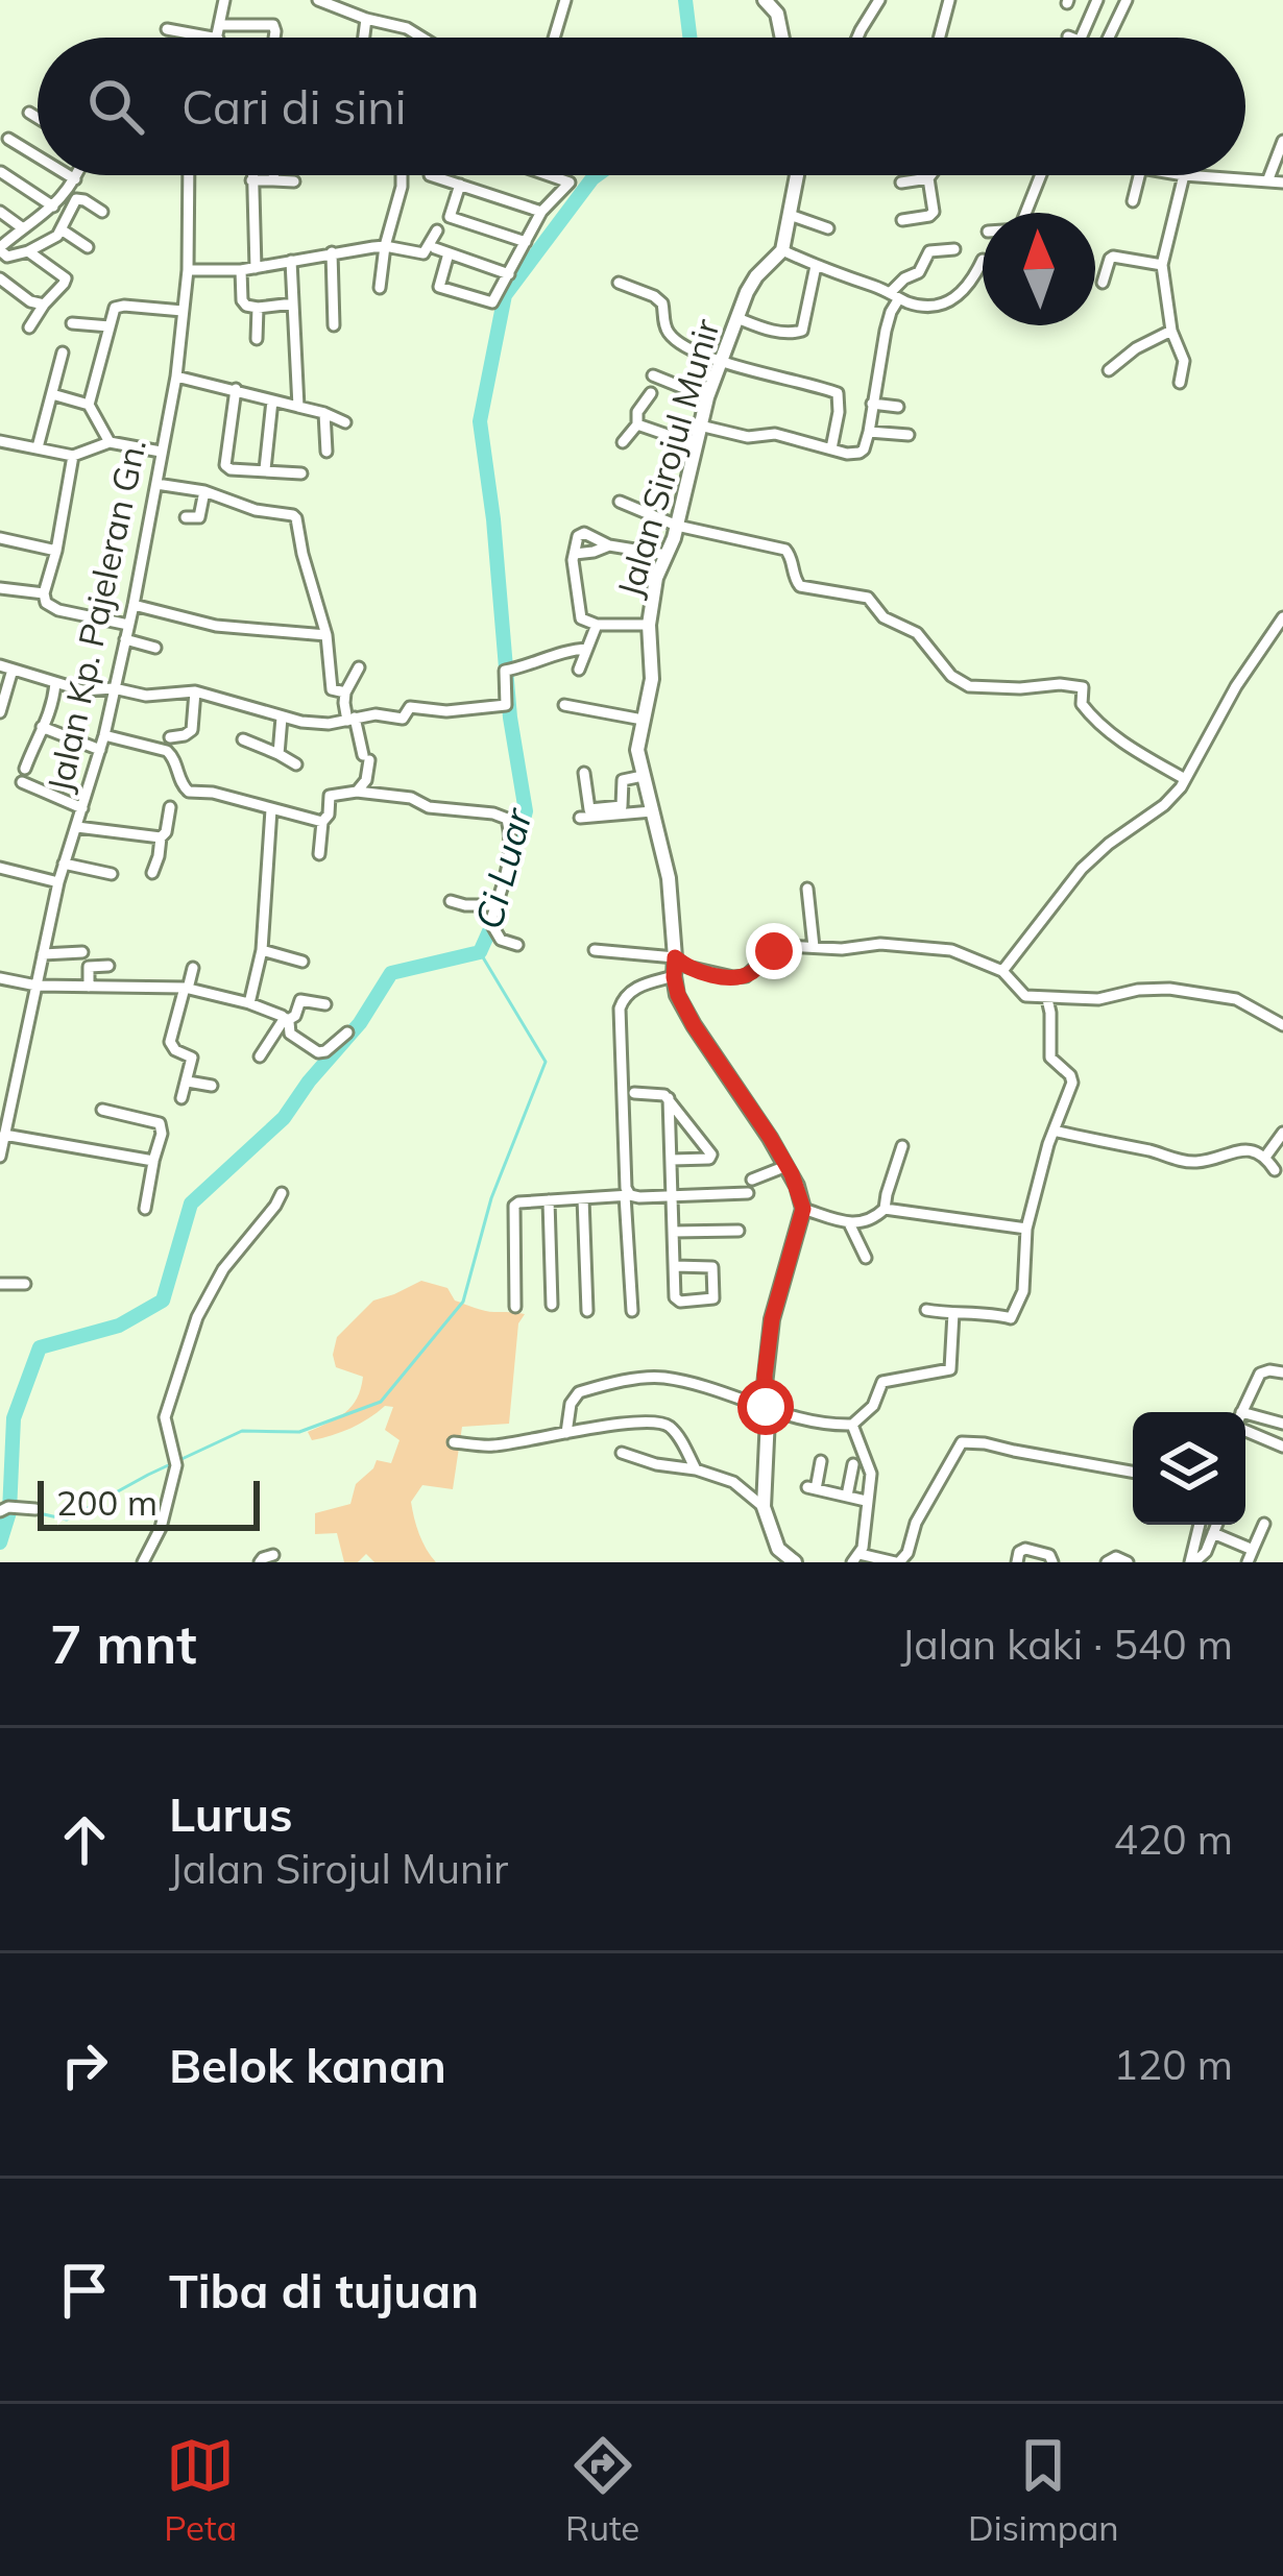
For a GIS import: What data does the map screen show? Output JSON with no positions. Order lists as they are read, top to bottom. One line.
{"streets":{"street":["Jalan Sirojul Munir","Jalan Kp. Pajeleran Gn."]},"water":["Ci Luar"],"scale_bar":"200 m","north":"top","page":{"search":"Cari di sini","scale":"200 m","heading":["7 mnt","Jalan kaki · 540 m"],"list":[["Lurus","Jalan Sirojul Munir","420 m"],["Belok kanan","120 m"],"Tiba di tujuan"],"nav":["Peta","Rute","Disimpan"]}}
